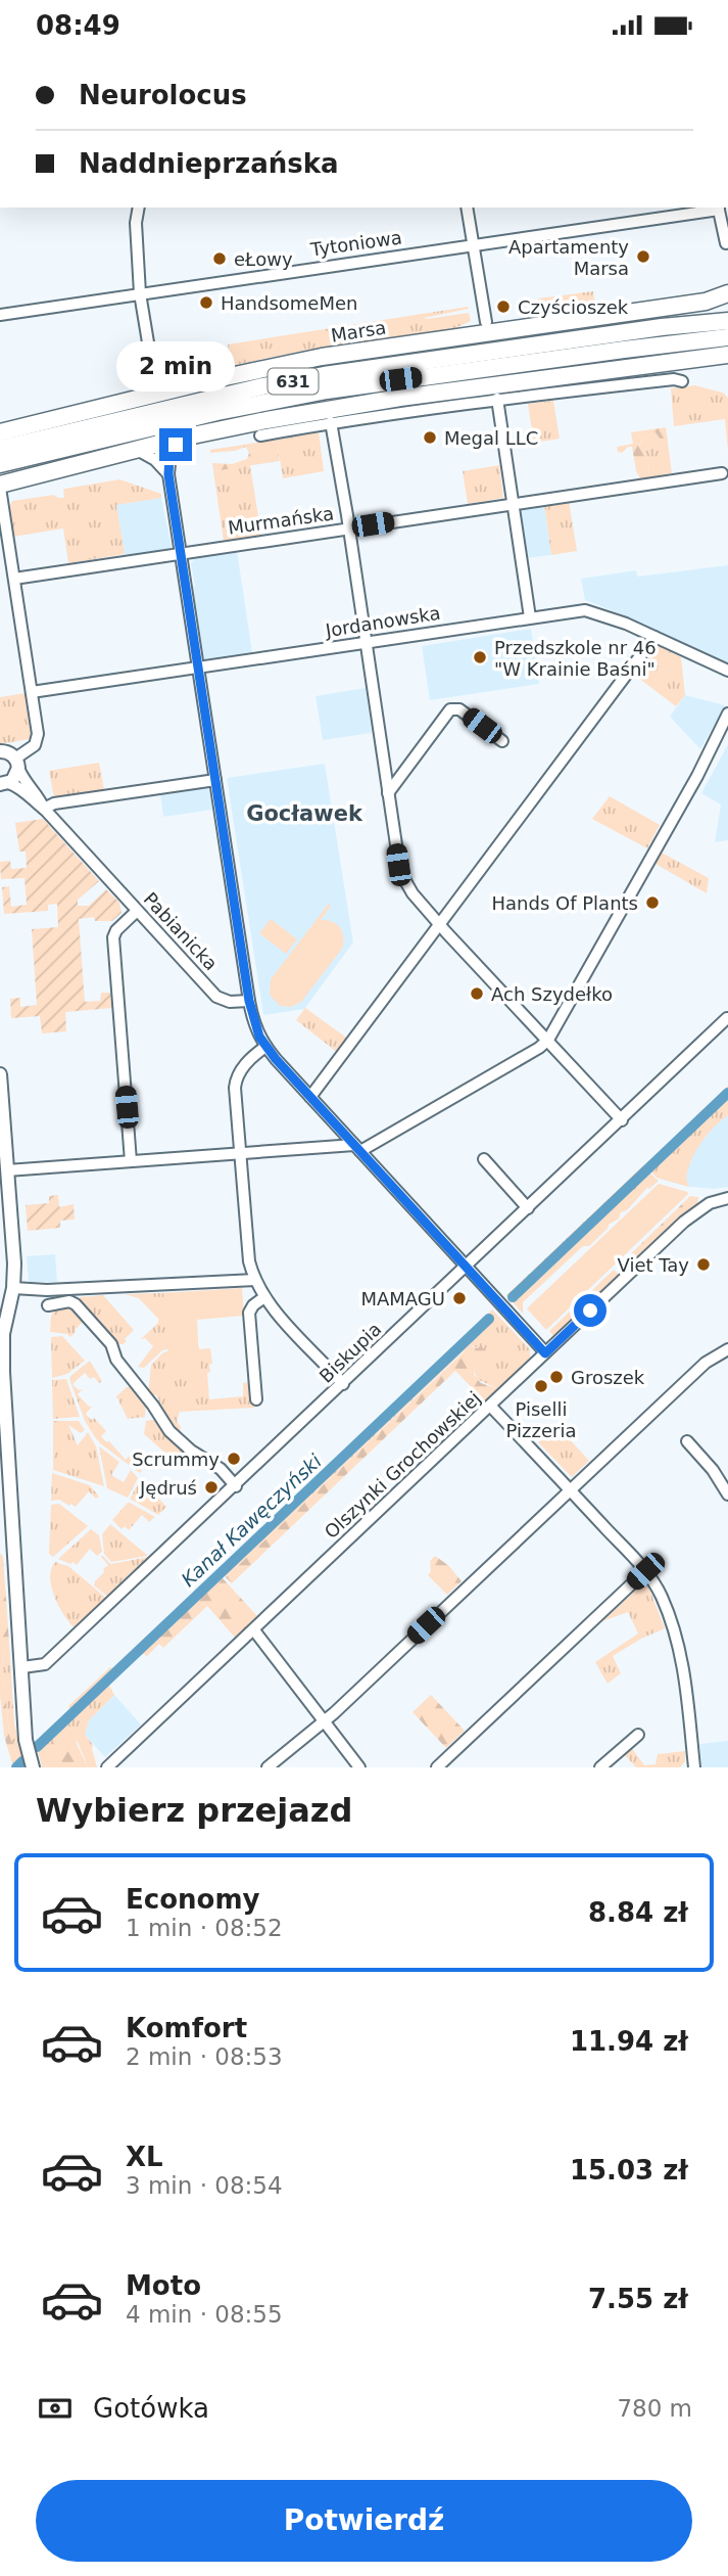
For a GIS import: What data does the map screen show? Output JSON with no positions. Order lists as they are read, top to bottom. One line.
{"streets":{"main road":["Marsa","631"],"street":["Tytoniowa","Murmańska","Jordanowska","Pabianicka","Biskupia","Olszynki Grochowskiej"]},"districts":["Gocławek"],"water":["Kanał Kawęczyński"],"places":["Apartamenty Marsa","eŁowy","HandsomeMen","Czyścioszek","Megal LLC","Przedszkole nr 46 \"W Krainie Baśni\"","Hands Of Plants","Ach Szydełko","Viet Tay","MAMAGU","Groszek","Piselli Pizzeria","Scrummy","Jędruś"],"page":{"status":"08:49","banner":["Neurolocus","Naddnieprzańska"],"bubble":"2 min","heading":"Wybierz przejazd","list":[{"name":"Economy","note":"1 min · 08:52","value":"8.84 zł"},{"name":"Komfort","note":"2 min · 08:53","value":"11.94 zł"},{"name":"XL","note":"3 min · 08:54","value":"15.03 zł"},{"name":"Moto","note":"4 min · 08:55","value":"7.55 zł"}],"pay":["Gotówka","780 m"],"buttons":"Potwierdź"}}
